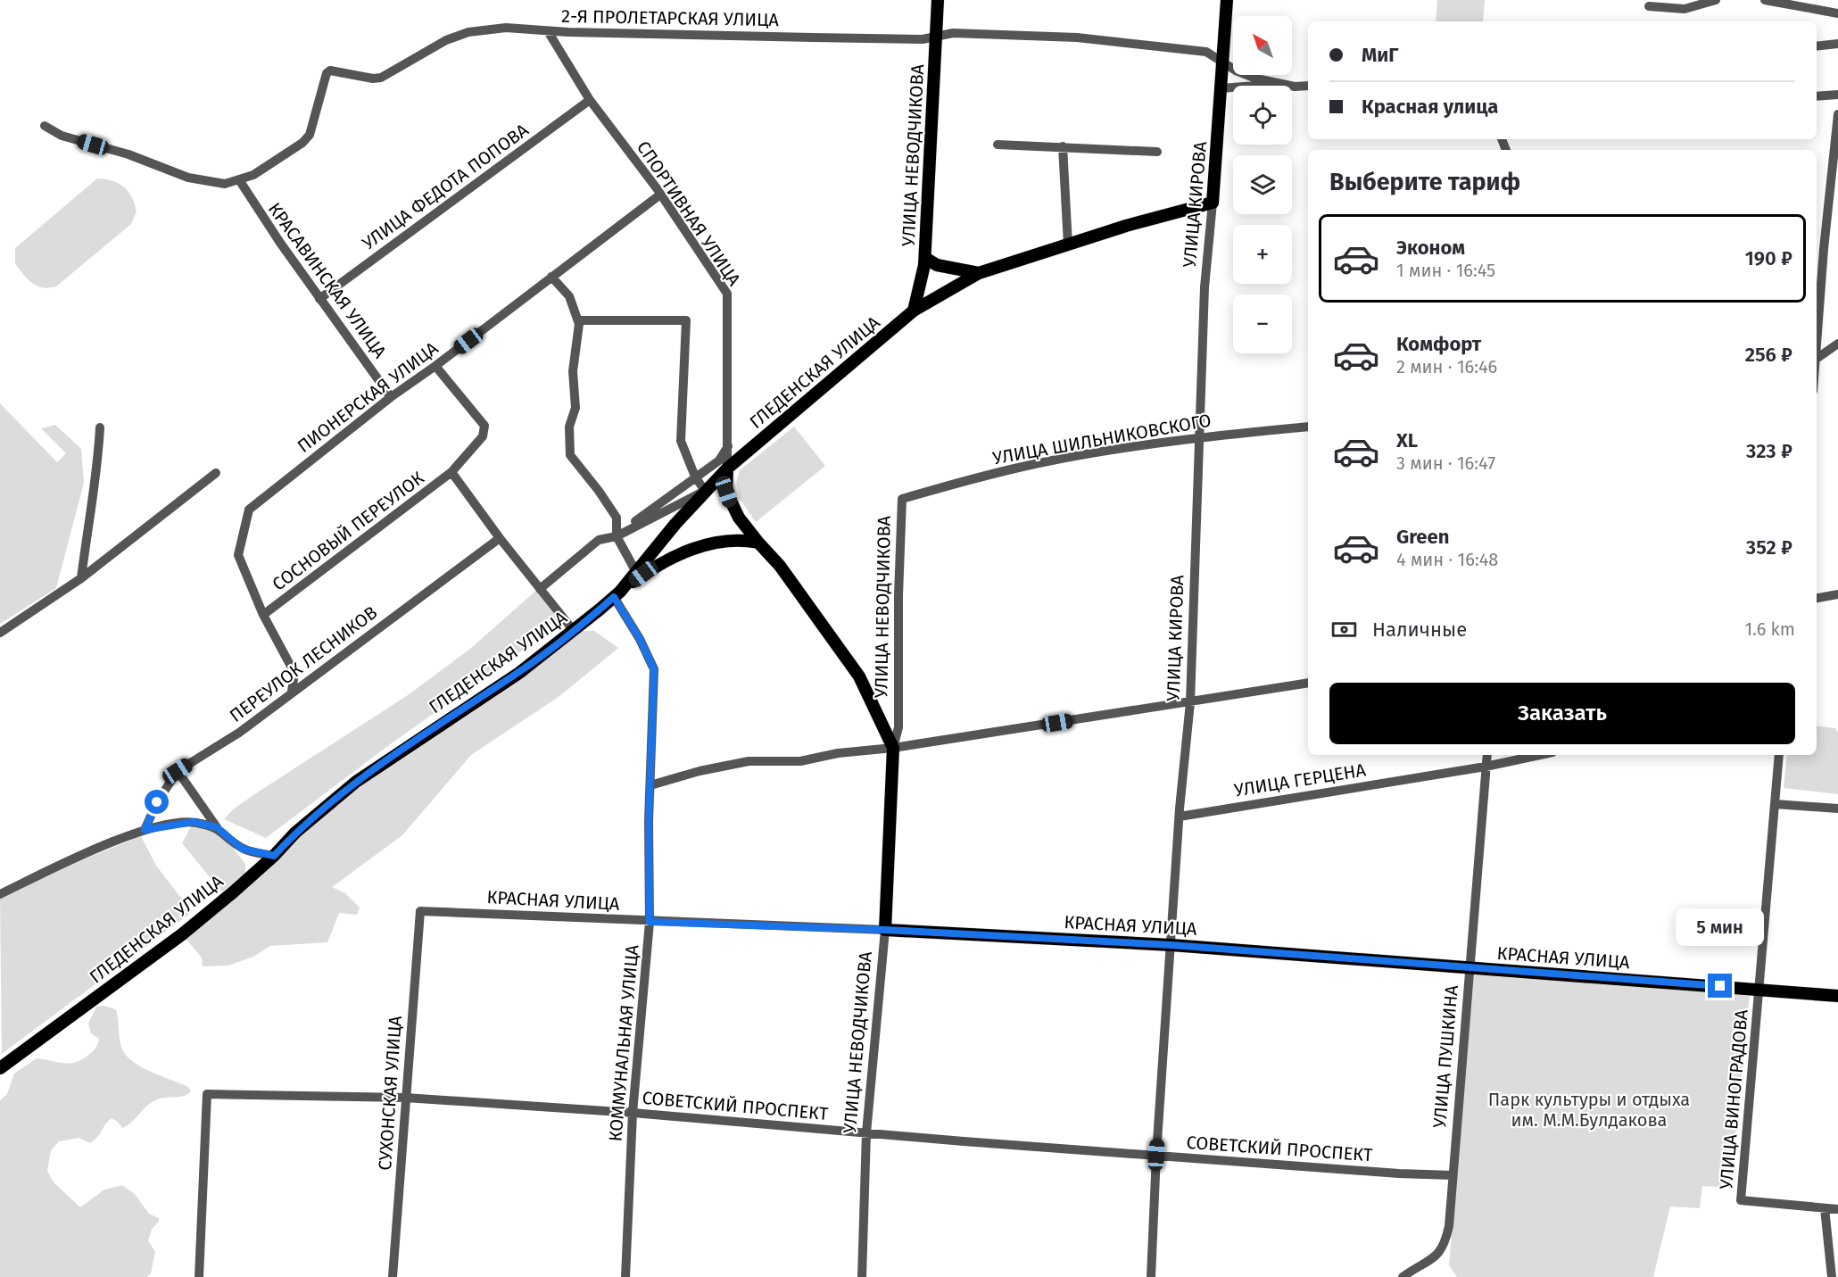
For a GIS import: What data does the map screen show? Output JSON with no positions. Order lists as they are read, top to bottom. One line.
{"streets":{"main road":["УЛИЦА НЕВОДЧИКОВА","УЛИЦА КИРОВА","ГЛЕДЕНСКАЯ УЛИЦА","КРАСНАЯ УЛИЦА"],"street":["2-Я ПРОЛЕТАРСКАЯ УЛИЦА","УЛИЦА ФЕДОТА ПОПОВА","СПОРТИВНАЯ УЛИЦА","КРАСАВИНСКАЯ УЛИЦА","ПИОНЕРСКАЯ УЛИЦА","УЛИЦА ШИЛЬНИКОВСКОГО","СОСНОВЫЙ ПЕРЕУЛОК","ПЕРЕУЛОК ЛЕСНИКОВ","УЛИЦА ГЕРЦЕНА","КОММУНАЛЬНАЯ УЛИЦА","УЛИЦА ПУШКИНА","СУХОНСКАЯ УЛИЦА","УЛИЦА ВИНОГРАДОВА","СОВЕТСКИЙ ПРОСПЕКТ"]},"crossings":[["2-Я ПРОЛЕТАРСКАЯ УЛИЦА","УЛИЦА НЕВОДЧИКОВА"],["2-Я ПРОЛЕТАРСКАЯ УЛИЦА","УЛИЦА КИРОВА"],["2-Я ПРОЛЕТАРСКАЯ УЛИЦА","СПОРТИВНАЯ УЛИЦА"],["2-Я ПРОЛЕТАРСКАЯ УЛИЦА","КРАСАВИНСКАЯ УЛИЦА"],["УЛИЦА НЕВОДЧИКОВА","СПОРТИВНАЯ УЛИЦА"],["УЛИЦА НЕВОДЧИКОВА","ГЛЕДЕНСКАЯ УЛИЦА"],["УЛИЦА НЕВОДЧИКОВА","УЛИЦА ШИЛЬНИКОВСКОГО"],["УЛИЦА НЕВОДЧИКОВА","КРАСНАЯ УЛИЦА"],["УЛИЦА НЕВОДЧИКОВА","СОВЕТСКИЙ ПРОСПЕКТ"],["УЛИЦА ФЕДОТА ПОПОВА","СПОРТИВНАЯ УЛИЦА"],["УЛИЦА ФЕДОТА ПОПОВА","КРАСАВИНСКАЯ УЛИЦА"],["УЛИЦА КИРОВА","ГЛЕДЕНСКАЯ УЛИЦА"],["УЛИЦА КИРОВА","УЛИЦА ШИЛЬНИКОВСКОГО"],["УЛИЦА КИРОВА","УЛИЦА ГЕРЦЕНА"],["УЛИЦА КИРОВА","КРАСНАЯ УЛИЦА"],["УЛИЦА КИРОВА","СОВЕТСКИЙ ПРОСПЕКТ"],["СПОРТИВНАЯ УЛИЦА","ГЛЕДЕНСКАЯ УЛИЦА"],["СПОРТИВНАЯ УЛИЦА","ПИОНЕРСКАЯ УЛИЦА"],["КРАСАВИНСКАЯ УЛИЦА","ПИОНЕРСКАЯ УЛИЦА"],["ГЛЕДЕНСКАЯ УЛИЦА","КОММУНАЛЬНАЯ УЛИЦА"],["ПИОНЕРСКАЯ УЛИЦА","СОСНОВЫЙ ПЕРЕУЛОК"],["УЛИЦА ГЕРЦЕНА","УЛИЦА ПУШКИНА"],["КРАСНАЯ УЛИЦА","КОММУНАЛЬНАЯ УЛИЦА"],["КРАСНАЯ УЛИЦА","УЛИЦА ПУШКИНА"],["КРАСНАЯ УЛИЦА","СУХОНСКАЯ УЛИЦА"],["КРАСНАЯ УЛИЦА","УЛИЦА ВИНОГРАДОВА"],["КОММУНАЛЬНАЯ УЛИЦА","СОВЕТСКИЙ ПРОСПЕКТ"],["УЛИЦА ПУШКИНА","СОВЕТСКИЙ ПРОСПЕКТ"],["СУХОНСКАЯ УЛИЦА","СОВЕТСКИЙ ПРОСПЕКТ"]],"parks":["Парк культуры и отдыха им. М.М.Булдакова"],"north":"top left","page":{"map_buttons":["+","−"],"banner":["МиГ","Красная улица"],"heading":"Выберите тариф","list":[{"name":"Эконом","note":"1 мин · 16:45","value":"190 ₽"},{"name":"Комфорт","note":"2 мин · 16:46","value":"256 ₽"},{"name":"XL","note":"3 мин · 16:47","value":"323 ₽"},{"name":"Green","note":"4 мин · 16:48","value":"352 ₽"}],"pay":["Наличные","1.6 km"],"buttons":"Заказать","bubble":"5 мин"}}
